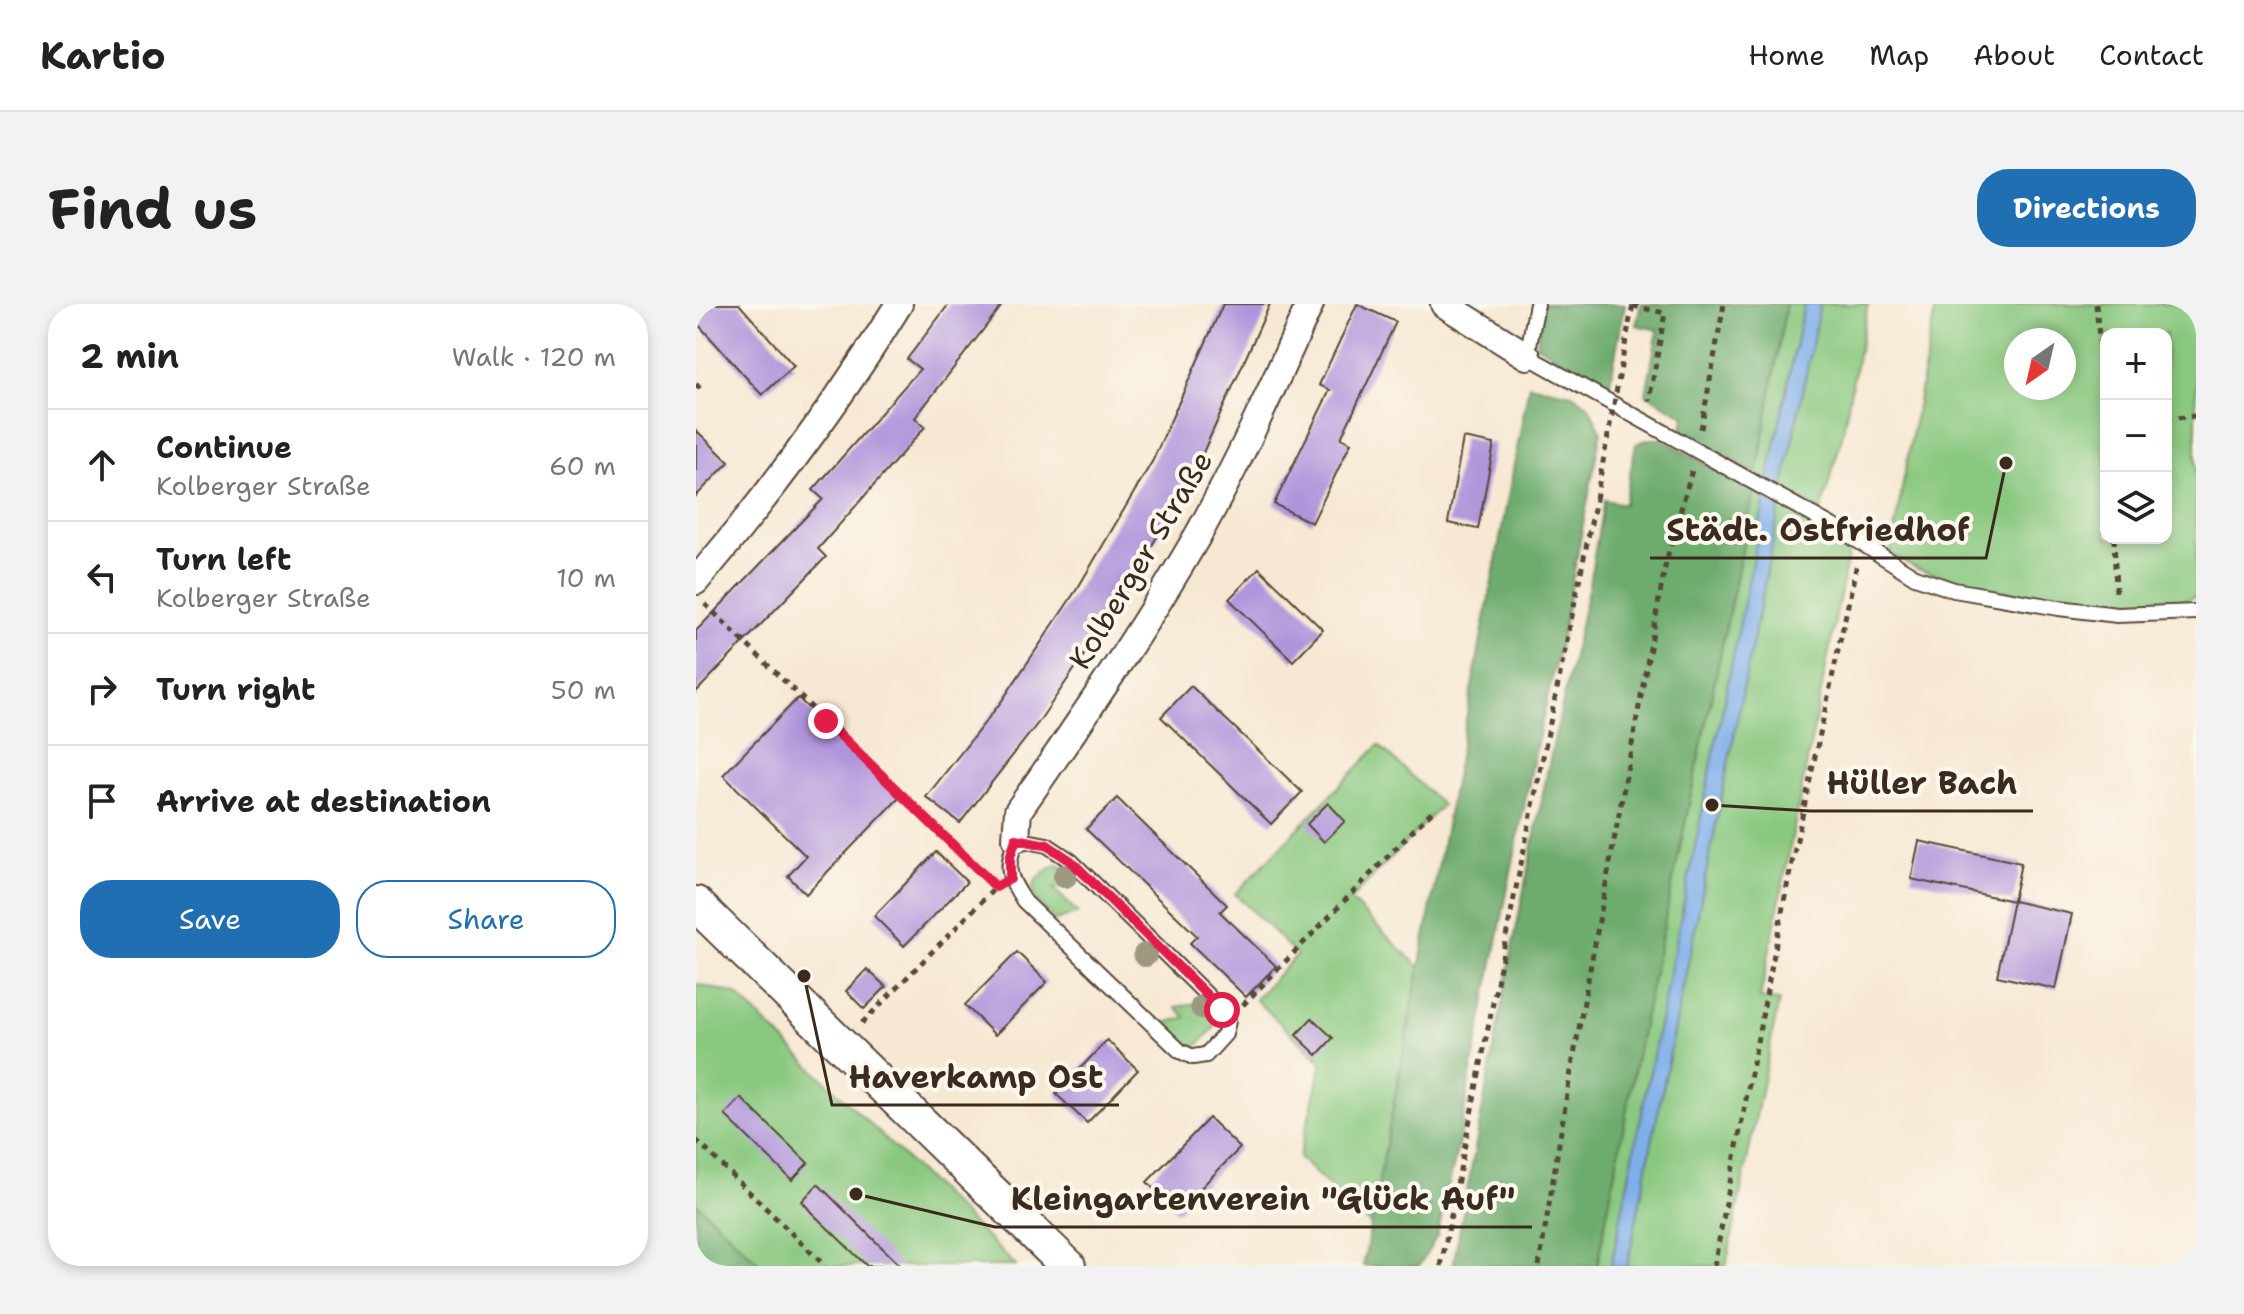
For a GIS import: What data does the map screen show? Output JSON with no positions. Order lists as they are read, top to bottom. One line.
{"streets":{"street":["Kolberger Straße"]},"places":["Städt. Ostfriedhof","Hüller Bach","Haverkamp Ost","Kleingartenverein \"Glück Auf\""],"north":"bottom left","page":{"header":"Kartio","nav":["Home","Map","About","Contact"],"buttons":["Directions",["Save","Share"]],"title":"Find us","heading":["2 min","Walk · 120 m"],"map_buttons":["+","−"],"list":[["Continue","Kolberger Straße","60 m"],["Turn left","Kolberger Straße","10 m"],["Turn right","50 m"],"Arrive at destination"]}}
